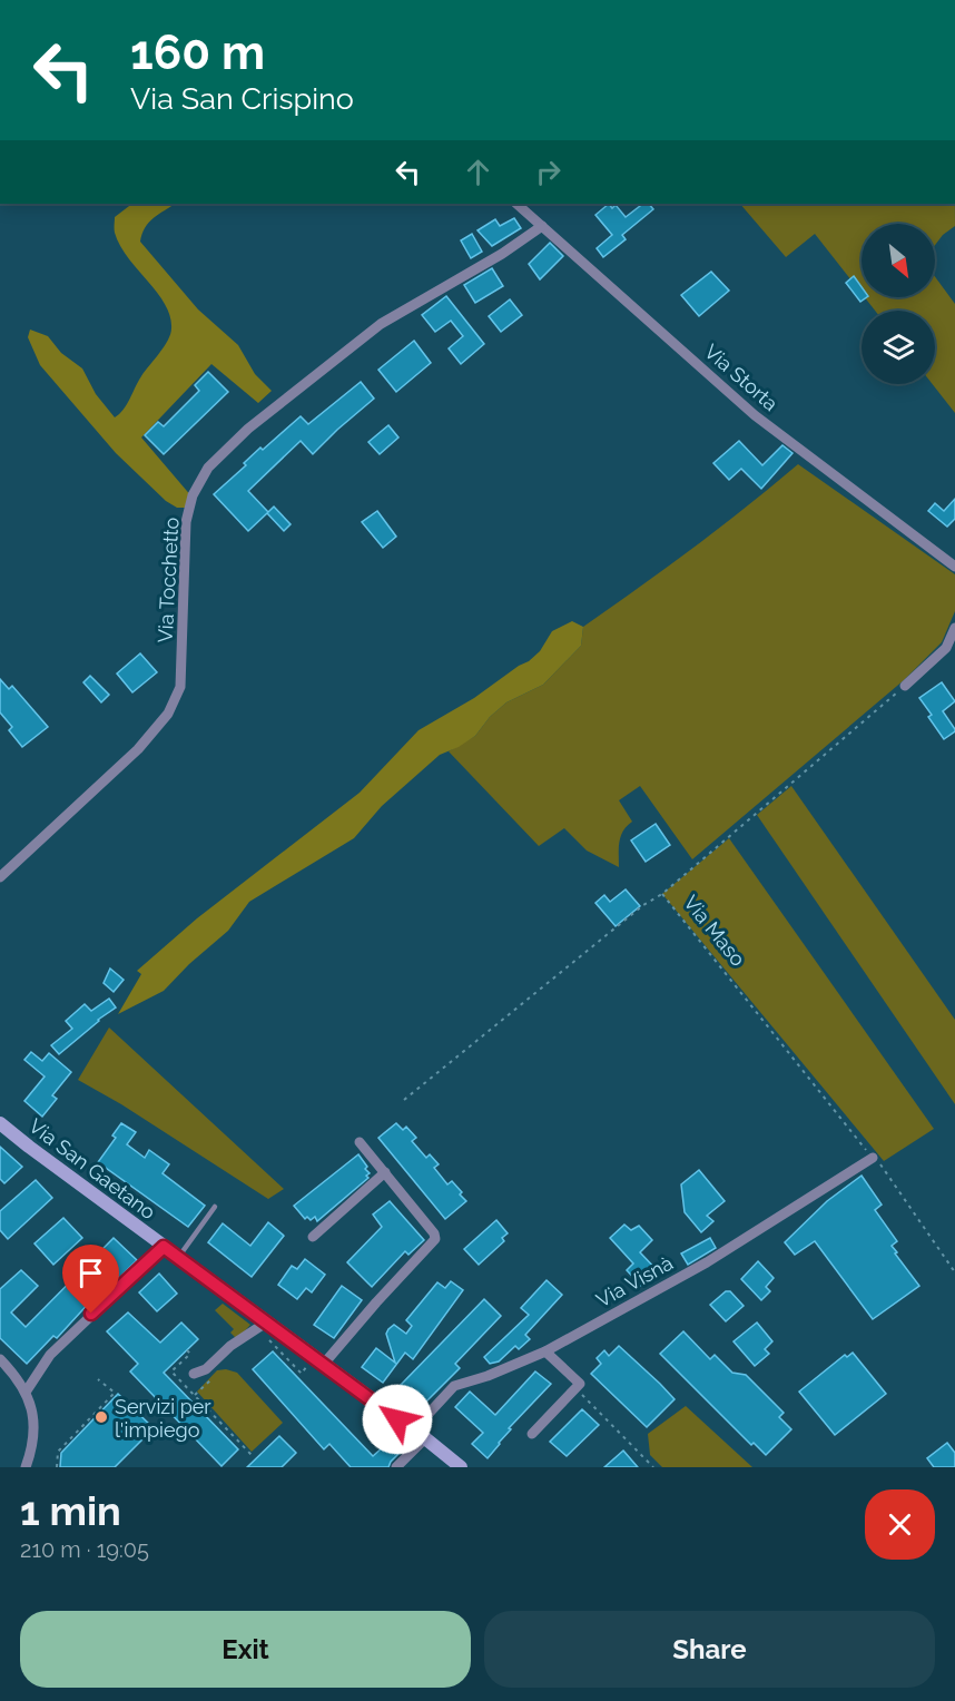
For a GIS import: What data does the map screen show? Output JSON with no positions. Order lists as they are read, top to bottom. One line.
{"streets":{"street":["Via Storta","Via Tocchetto","Via San Gaetano","Via Visnà"],"path":["Via Maso"]},"crossings":[["Via Storta","Via Tocchetto"],["Via Maso","Via Visnà"],["Via San Gaetano","Via Visnà"]],"places":["Servizi per l'impiego"],"north":"bottom right","page":{"turn":["160 m","Via San Crispino"],"heading":["1 min","210 m · 19:05"],"buttons":["Exit","Share"]}}
